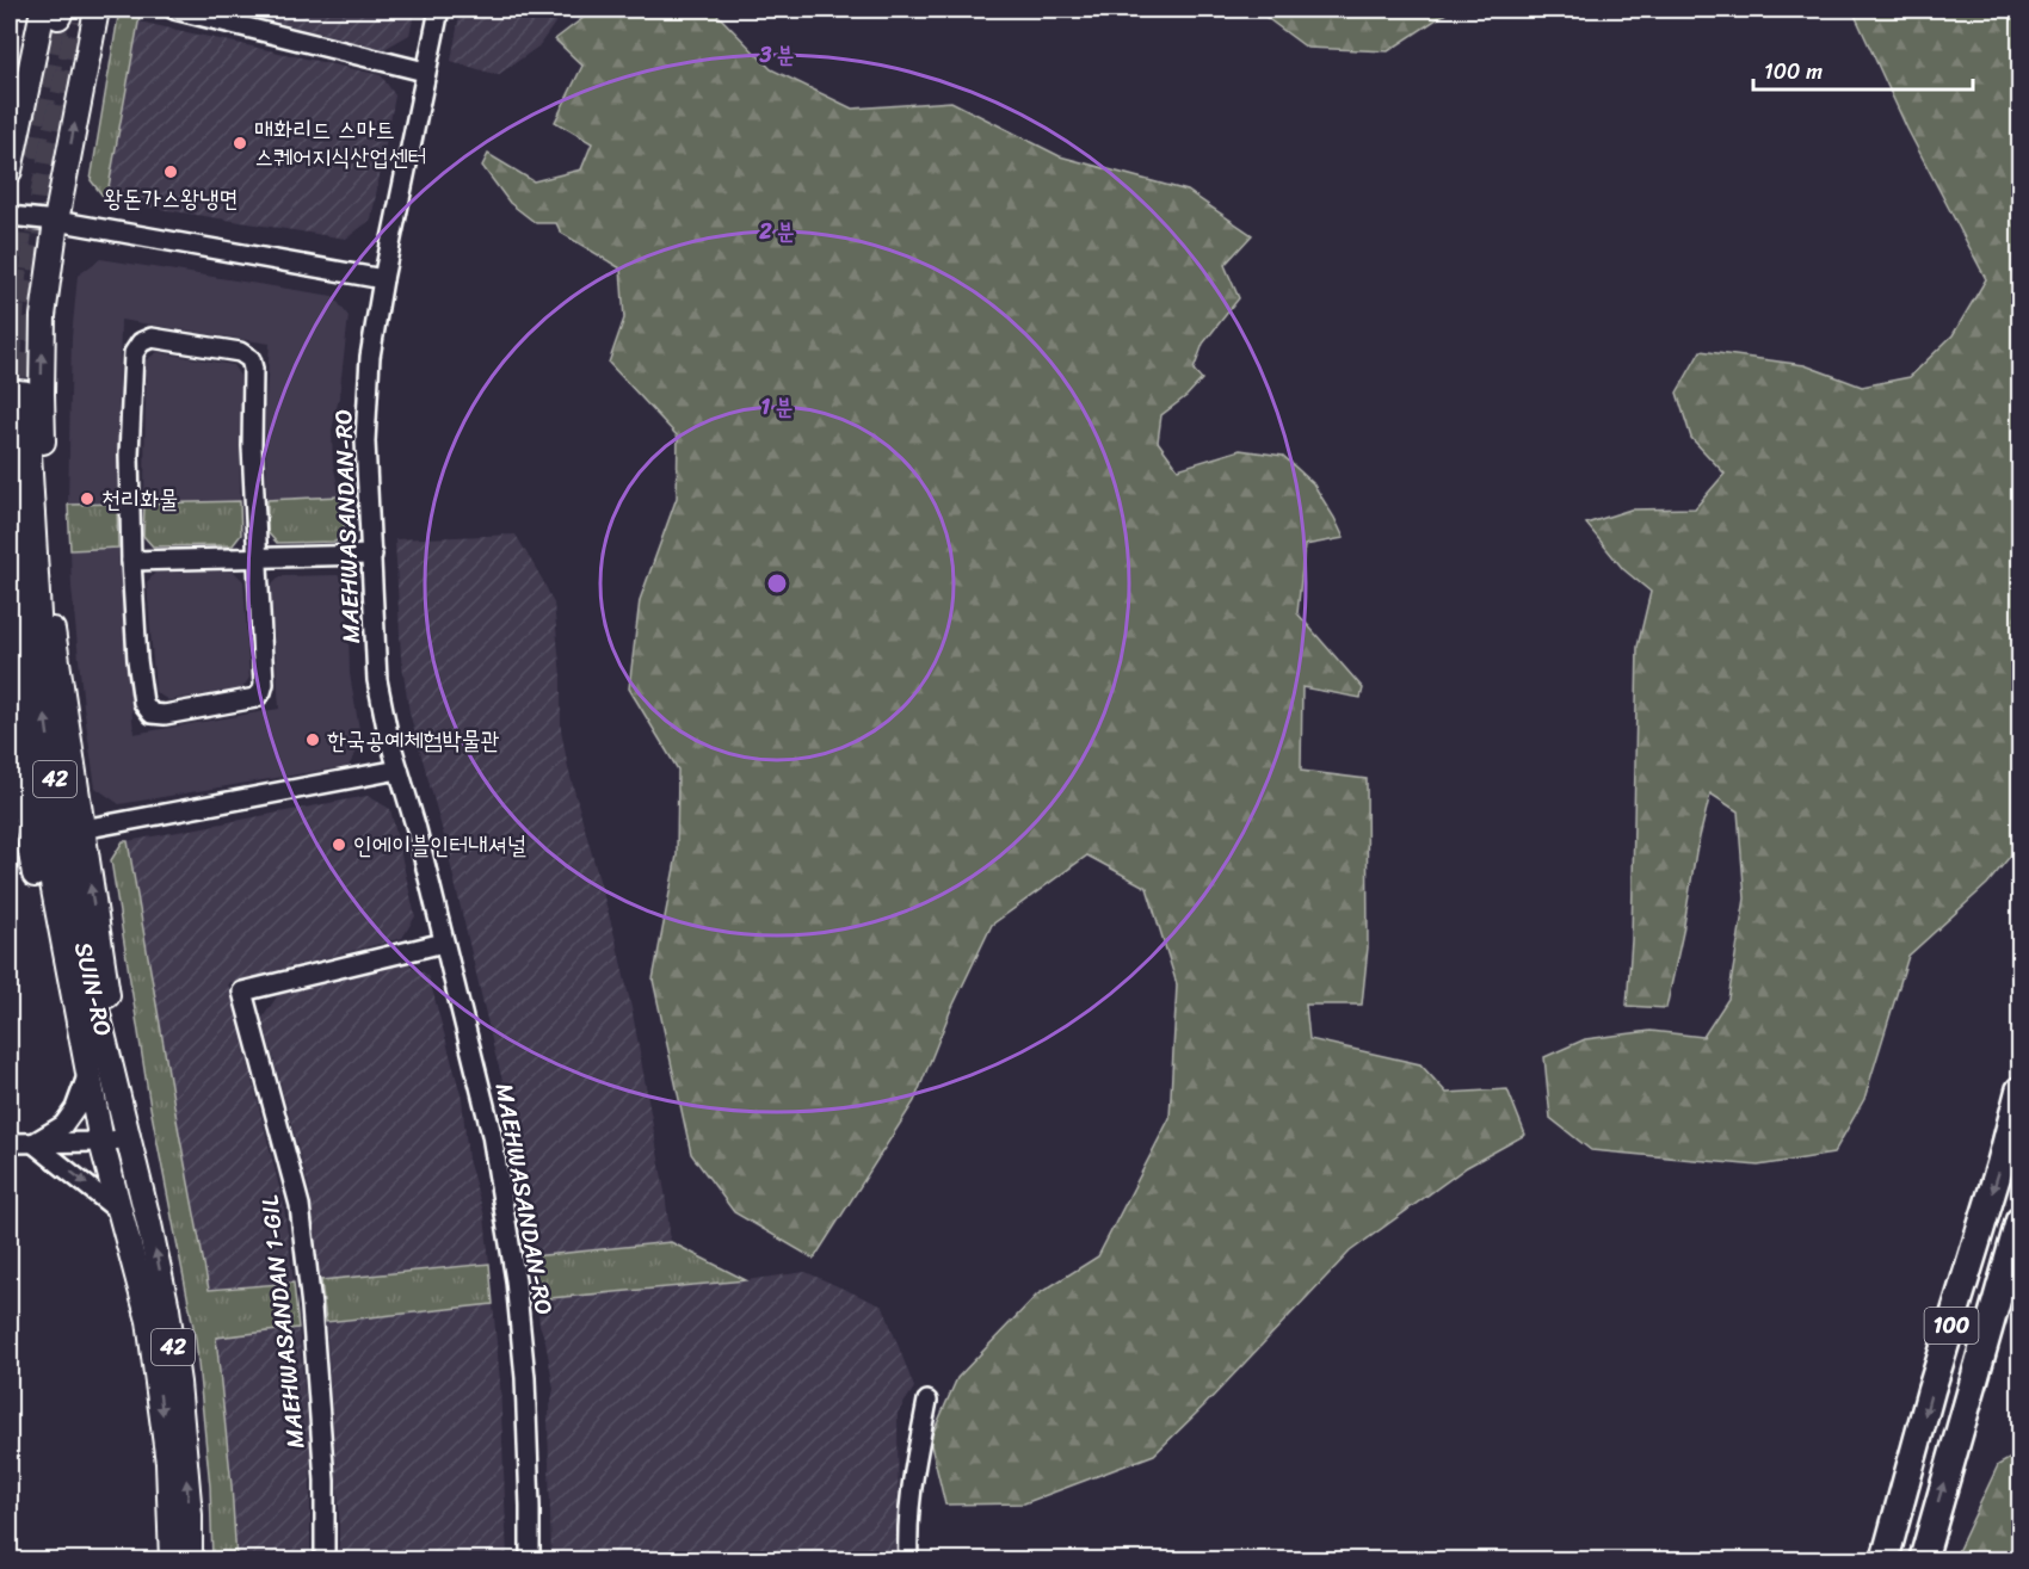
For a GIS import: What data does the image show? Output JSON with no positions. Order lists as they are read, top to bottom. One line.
{"streets":{"highway":["100"],"main road":["42","SUIN-RO"],"street":["MAEHWASANDAN-RO","MAEHWASANDAN 1-GIL"]},"crossings":[["MAEHWASANDAN-RO","MAEHWASANDAN 1-GIL"]],"places":["매화리드 스마트 스퀘어지식산업센터","왕돈가스왕냉면","천리화물","한국공예체험박물관","인에이블인터내셔널"],"scale_bar":"100 m","rings":["3 분","2 분","1 분"]}
